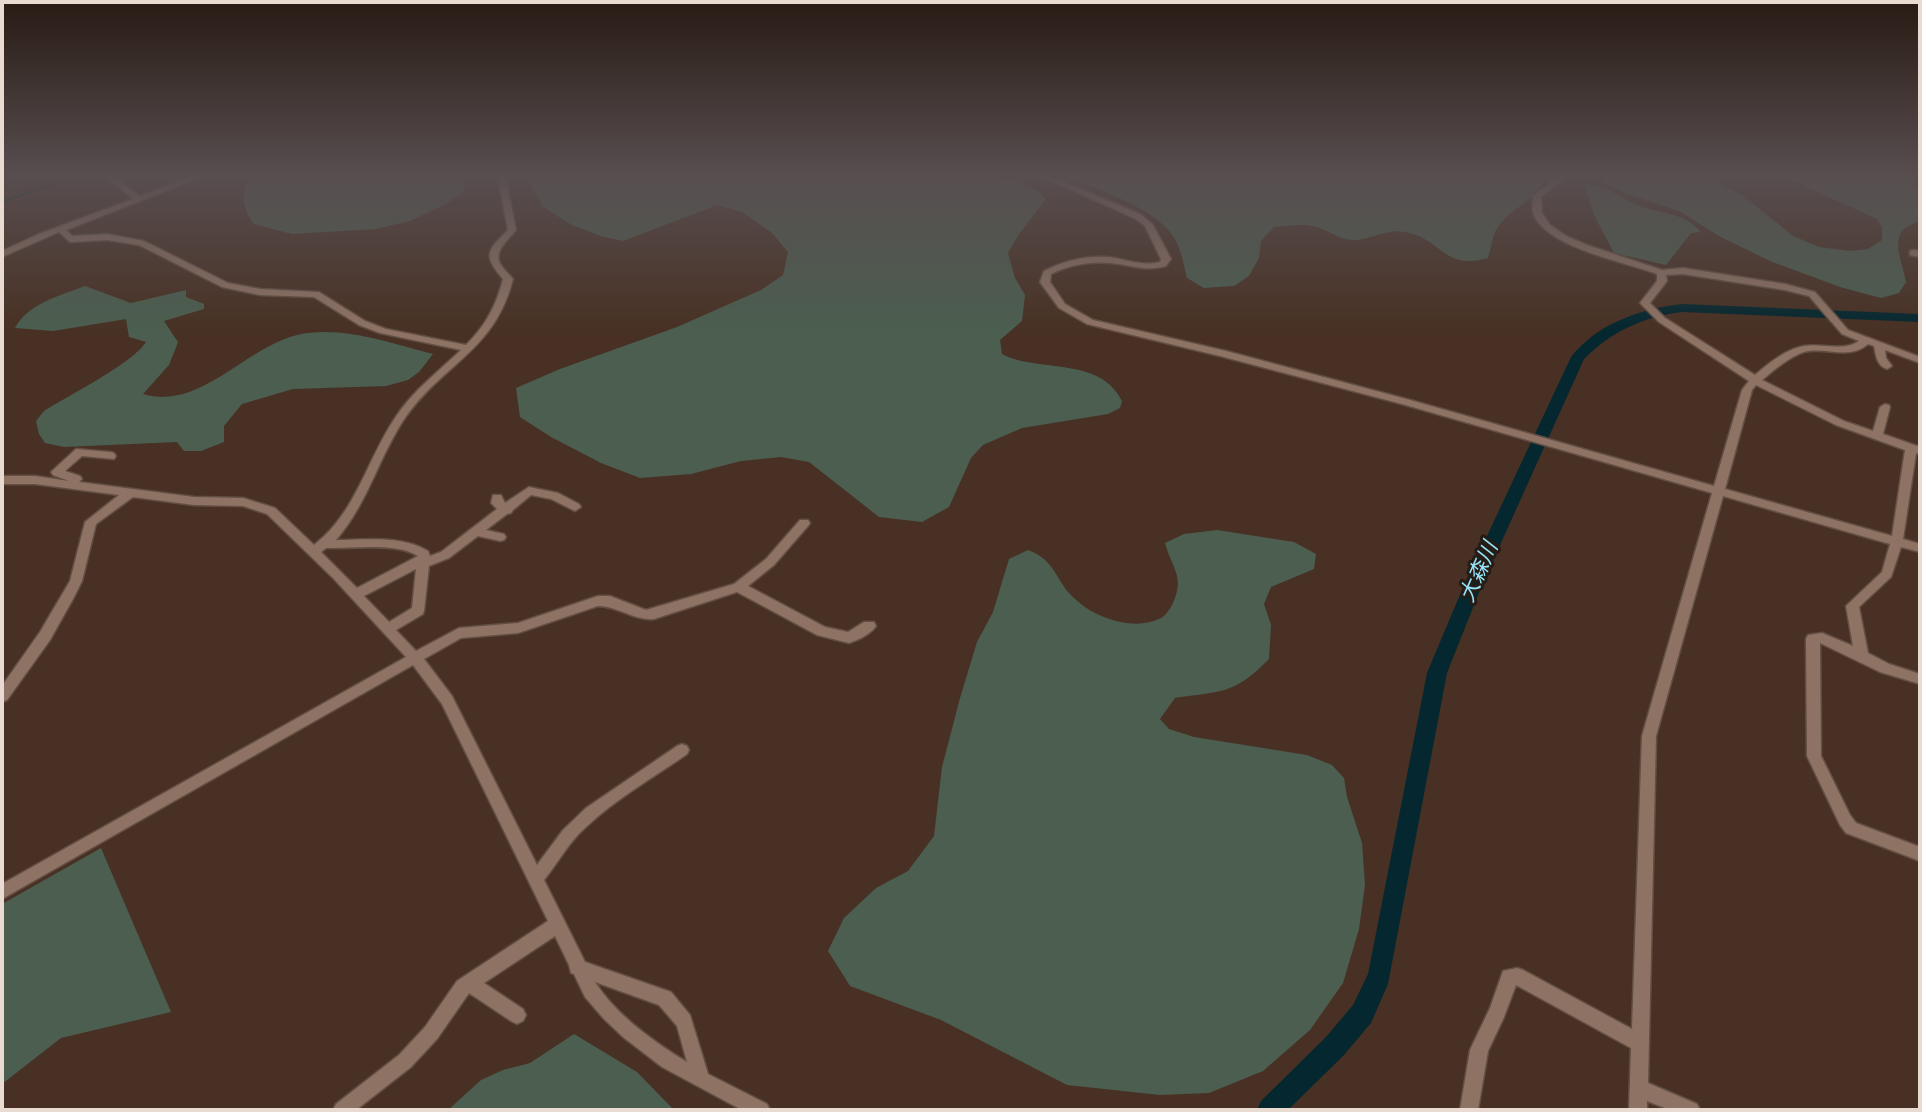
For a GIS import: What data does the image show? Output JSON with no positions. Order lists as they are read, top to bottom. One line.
{"water":["大森川"]}
